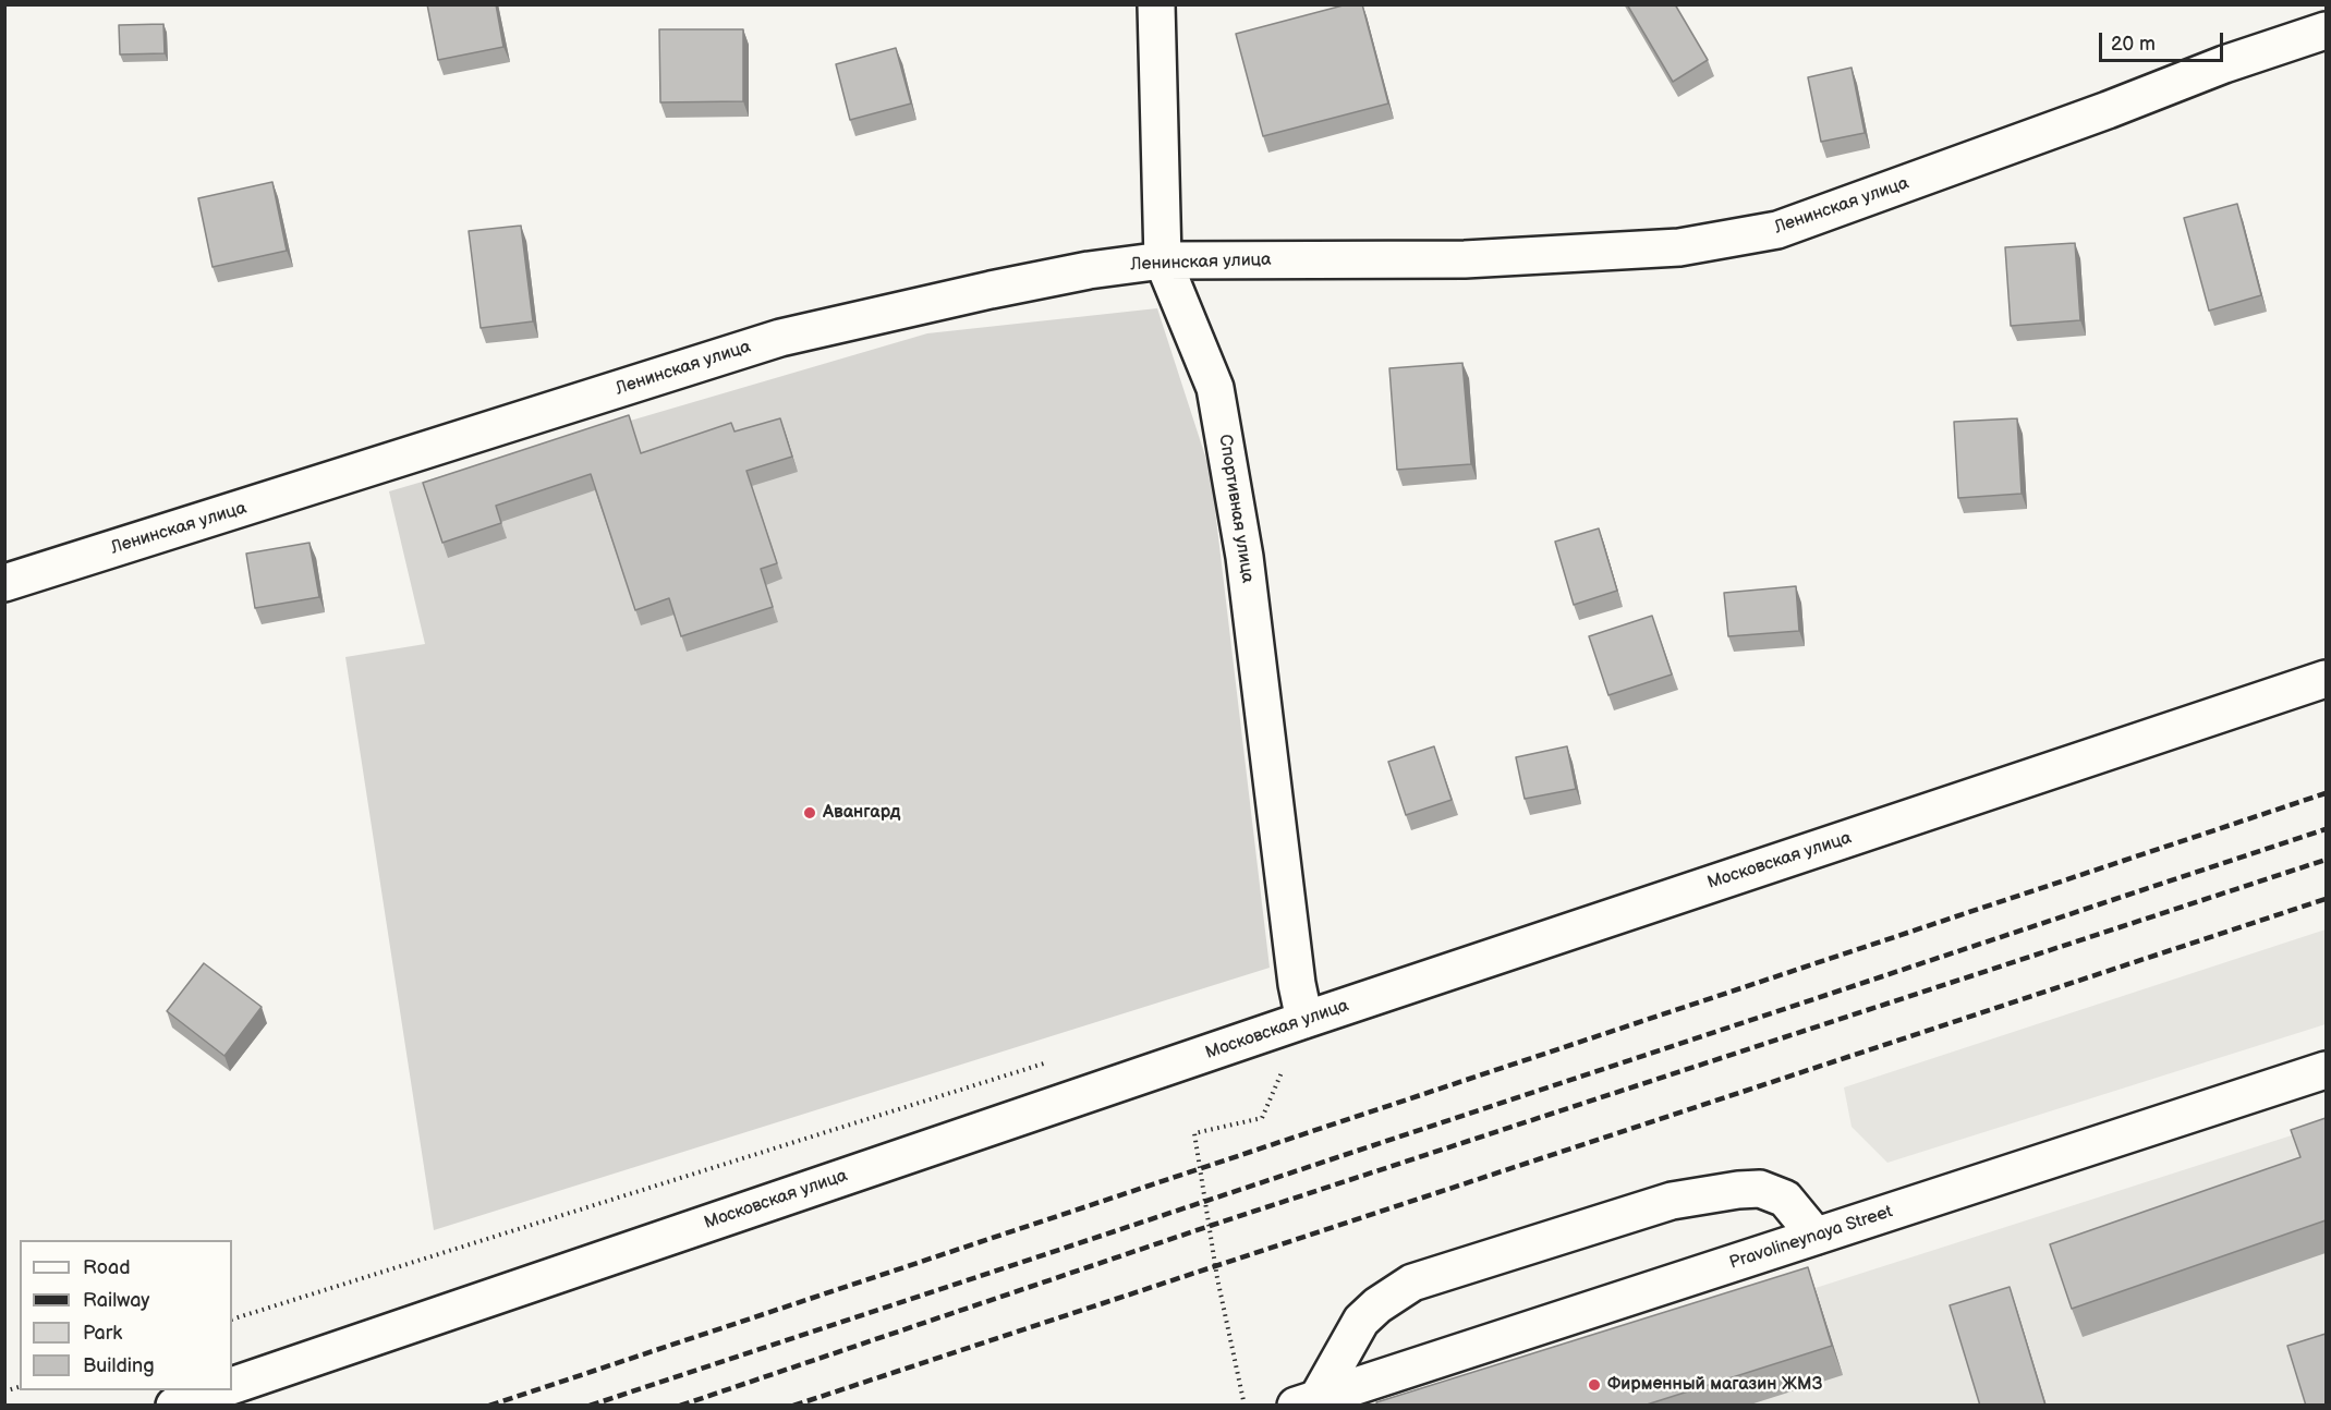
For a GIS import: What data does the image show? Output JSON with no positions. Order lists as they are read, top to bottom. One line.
{"streets":{"street":["Ленинская улица","Спортивная улица","Московская улица","Pravolineynaya Street"]},"crossings":[["Ленинская улица","Спортивная улица"],["Спортивная улица","Московская улица"]],"places":["Авангард","Фирменный магазин ЖМЗ"],"legend":["Road","Railway","Park","Building"],"scale_bar":"20 m"}
